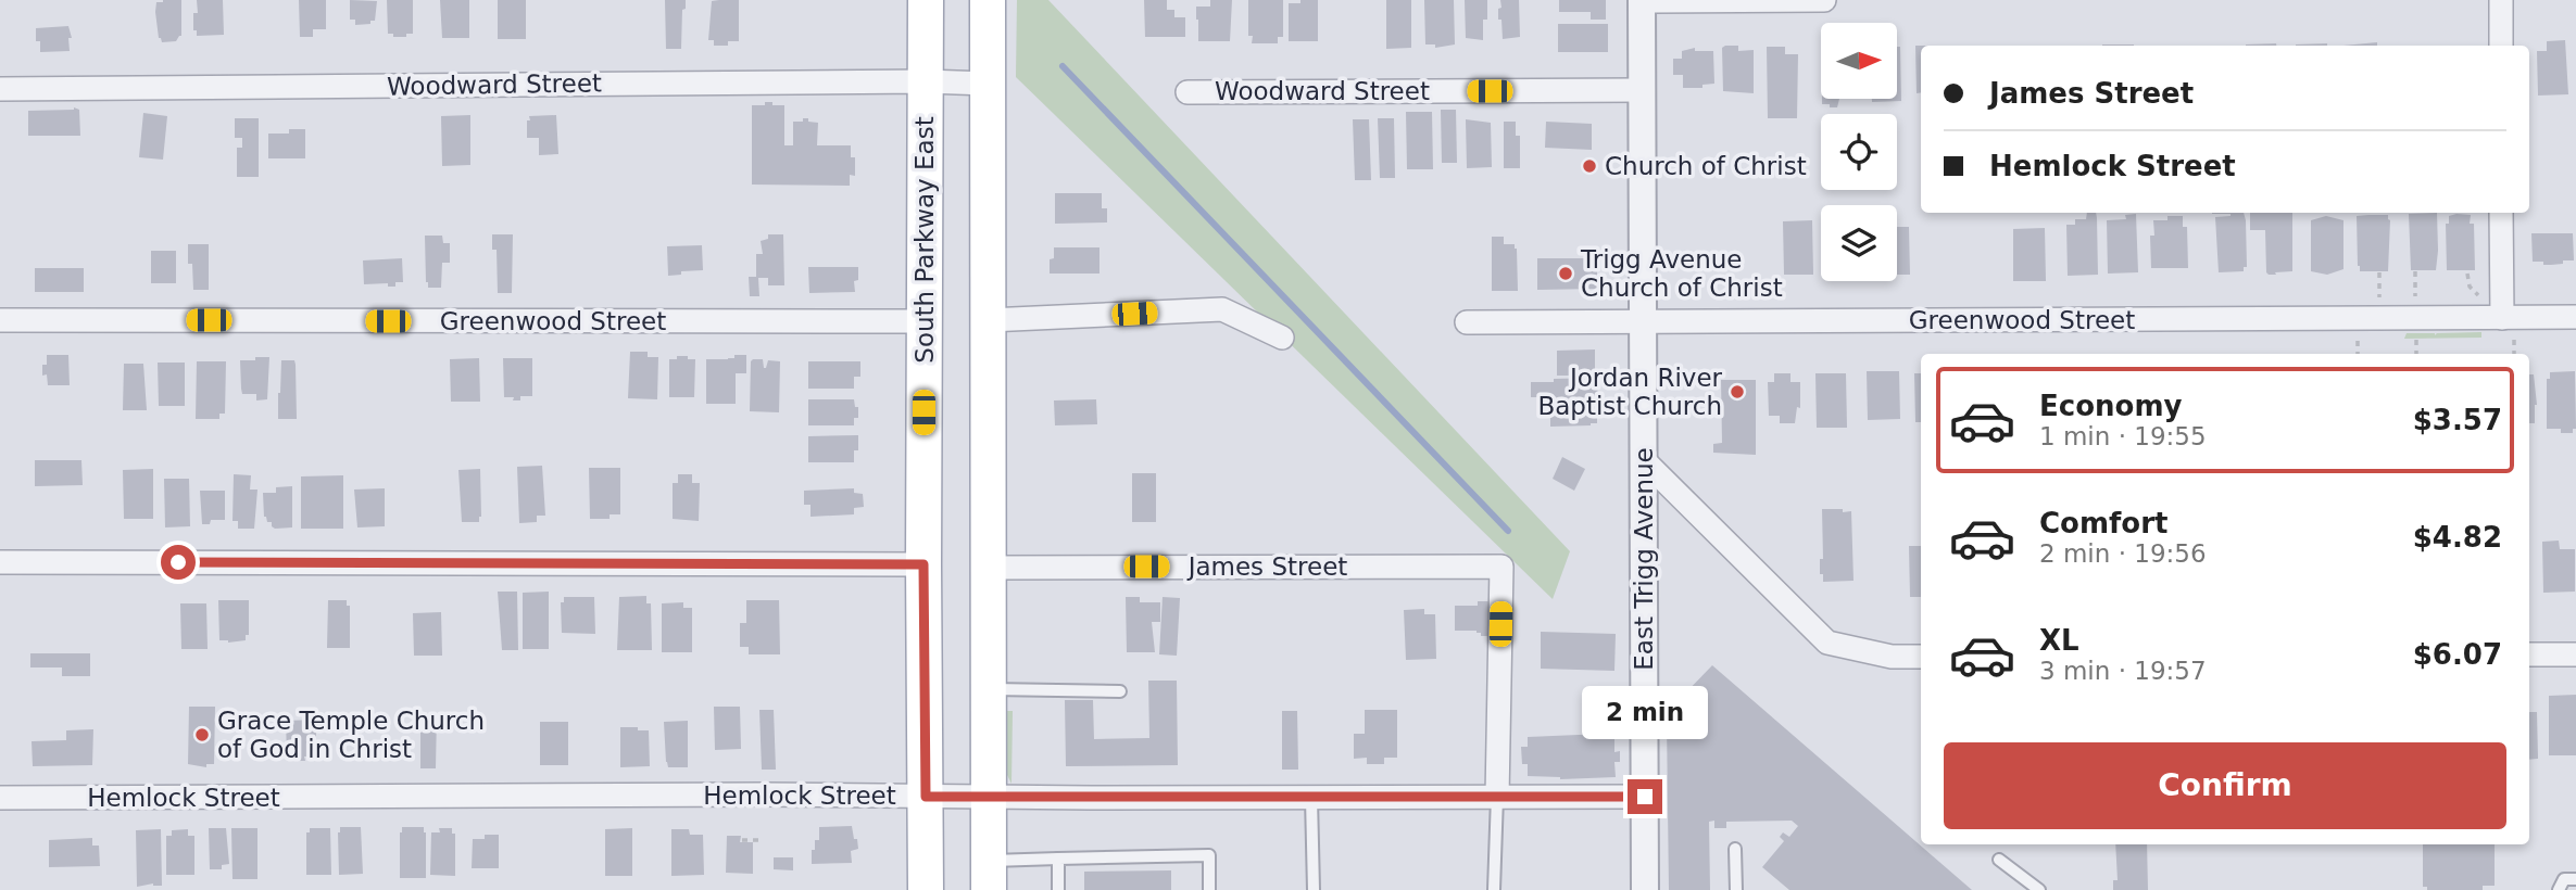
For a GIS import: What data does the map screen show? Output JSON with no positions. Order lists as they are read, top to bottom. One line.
{"streets":{"main road":["South Parkway East"],"street":["Woodward Street","Greenwood Street","East Trigg Avenue","James Street","Hemlock Street"]},"crossings":[["Woodward Street","South Parkway East"],["Woodward Street","East Trigg Avenue"],["South Parkway East","Greenwood Street"],["South Parkway East","Hemlock Street"],["Greenwood Street","East Trigg Avenue"],["East Trigg Avenue","Hemlock Street"],["James Street","Hemlock Street"]],"places":["Church of Christ","Trigg Avenue Church of Christ","Jordan River Baptist Church","Grace Temple Church of God in Christ"],"north":"right","page":{"banner":["James Street","Hemlock Street"],"list":[{"name":"Economy","note":"1 min · 19:55","value":"$3.57"},{"name":"Comfort","note":"2 min · 19:56","value":"$4.82"},{"name":"XL","note":"3 min · 19:57","value":"$6.07"}],"bubble":"2 min","buttons":"Confirm"}}
